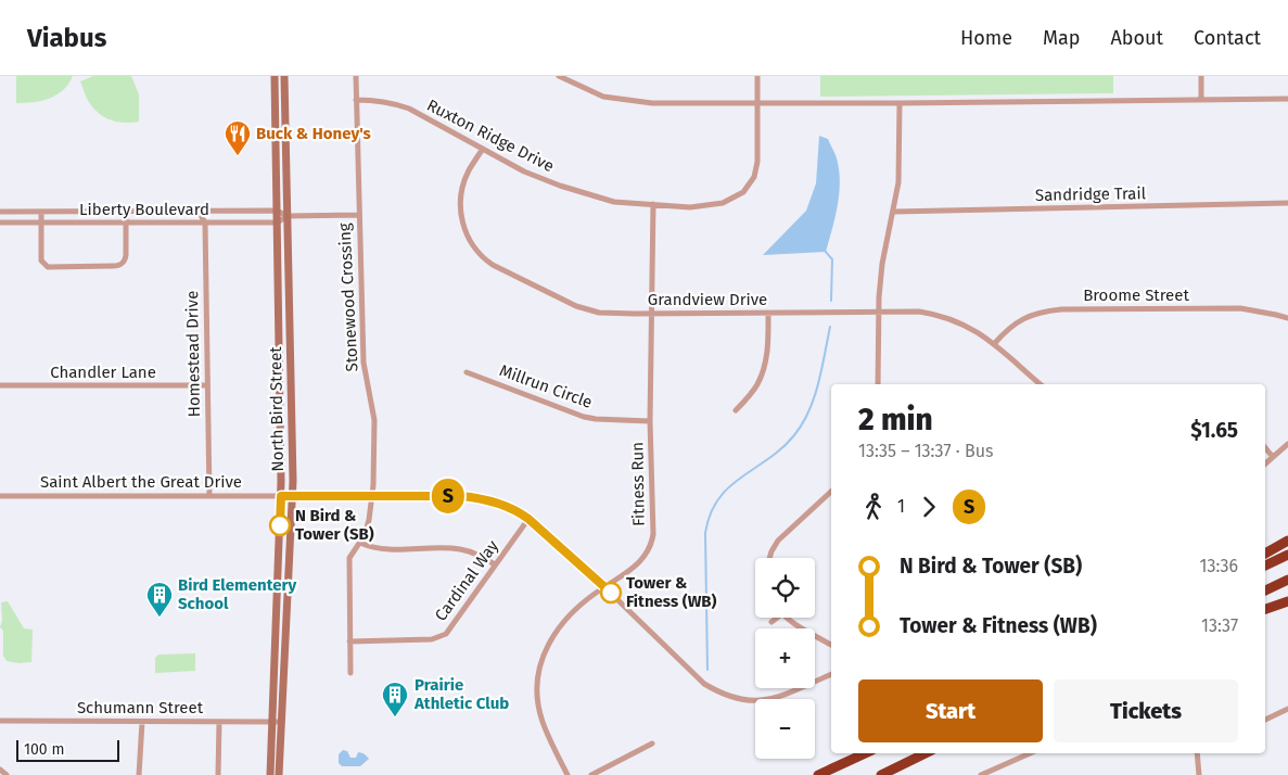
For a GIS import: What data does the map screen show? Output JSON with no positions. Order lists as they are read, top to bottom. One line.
{"streets":{"street":["Ruxton Ridge Drive","Sandridge Trail","Liberty Boulevard","Broome Street","Stonewood Crossing","Grandview Drive","Homestead Drive","Chandler Lane","Millrun Circle","North Bird Street","Saint Albert the Great Drive","Fitness Run","Cardinal Way","Schumann Street"]},"crossings":[["Ruxton Ridge Drive","Stonewood Crossing"],["Ruxton Ridge Drive","Grandview Drive"],["Ruxton Ridge Drive","Fitness Run"],["Liberty Boulevard","Stonewood Crossing"],["Liberty Boulevard","Homestead Drive"],["Liberty Boulevard","North Bird Street"],["Broome Street","Grandview Drive"],["Stonewood Crossing","Saint Albert the Great Drive"],["Stonewood Crossing","Cardinal Way"],["Grandview Drive","Fitness Run"],["Homestead Drive","Chandler Lane"],["Homestead Drive","Saint Albert the Great Drive"],["Millrun Circle","Fitness Run"],["North Bird Street","Saint Albert the Great Drive"],["North Bird Street","Schumann Street"],["Saint Albert the Great Drive","Fitness Run"],["Saint Albert the Great Drive","Cardinal Way"]],"places":{"restaurant":["Buck & Honey's"],"other":["N Bird & Tower (SB)","Tower & Fitness (WB)"],"building":["Bird Elementery School","Prairie Athletic Club"]},"lines":["bus line S"],"scale_bar":"100 m","page":{"header":"Viabus","nav":["Home","Map","About","Contact"],"on_map":"S","heading":["2 min","13:35 – 13:37 · Bus","$1.65"],"legs":["1","S"],"list":[{"name":"N Bird & Tower (SB)","value":"13:36"},{"name":"Tower & Fitness (WB)","value":"13:37"}],"map_buttons":["+","−"],"buttons":["Start","Tickets"],"scale":"100 m"}}
